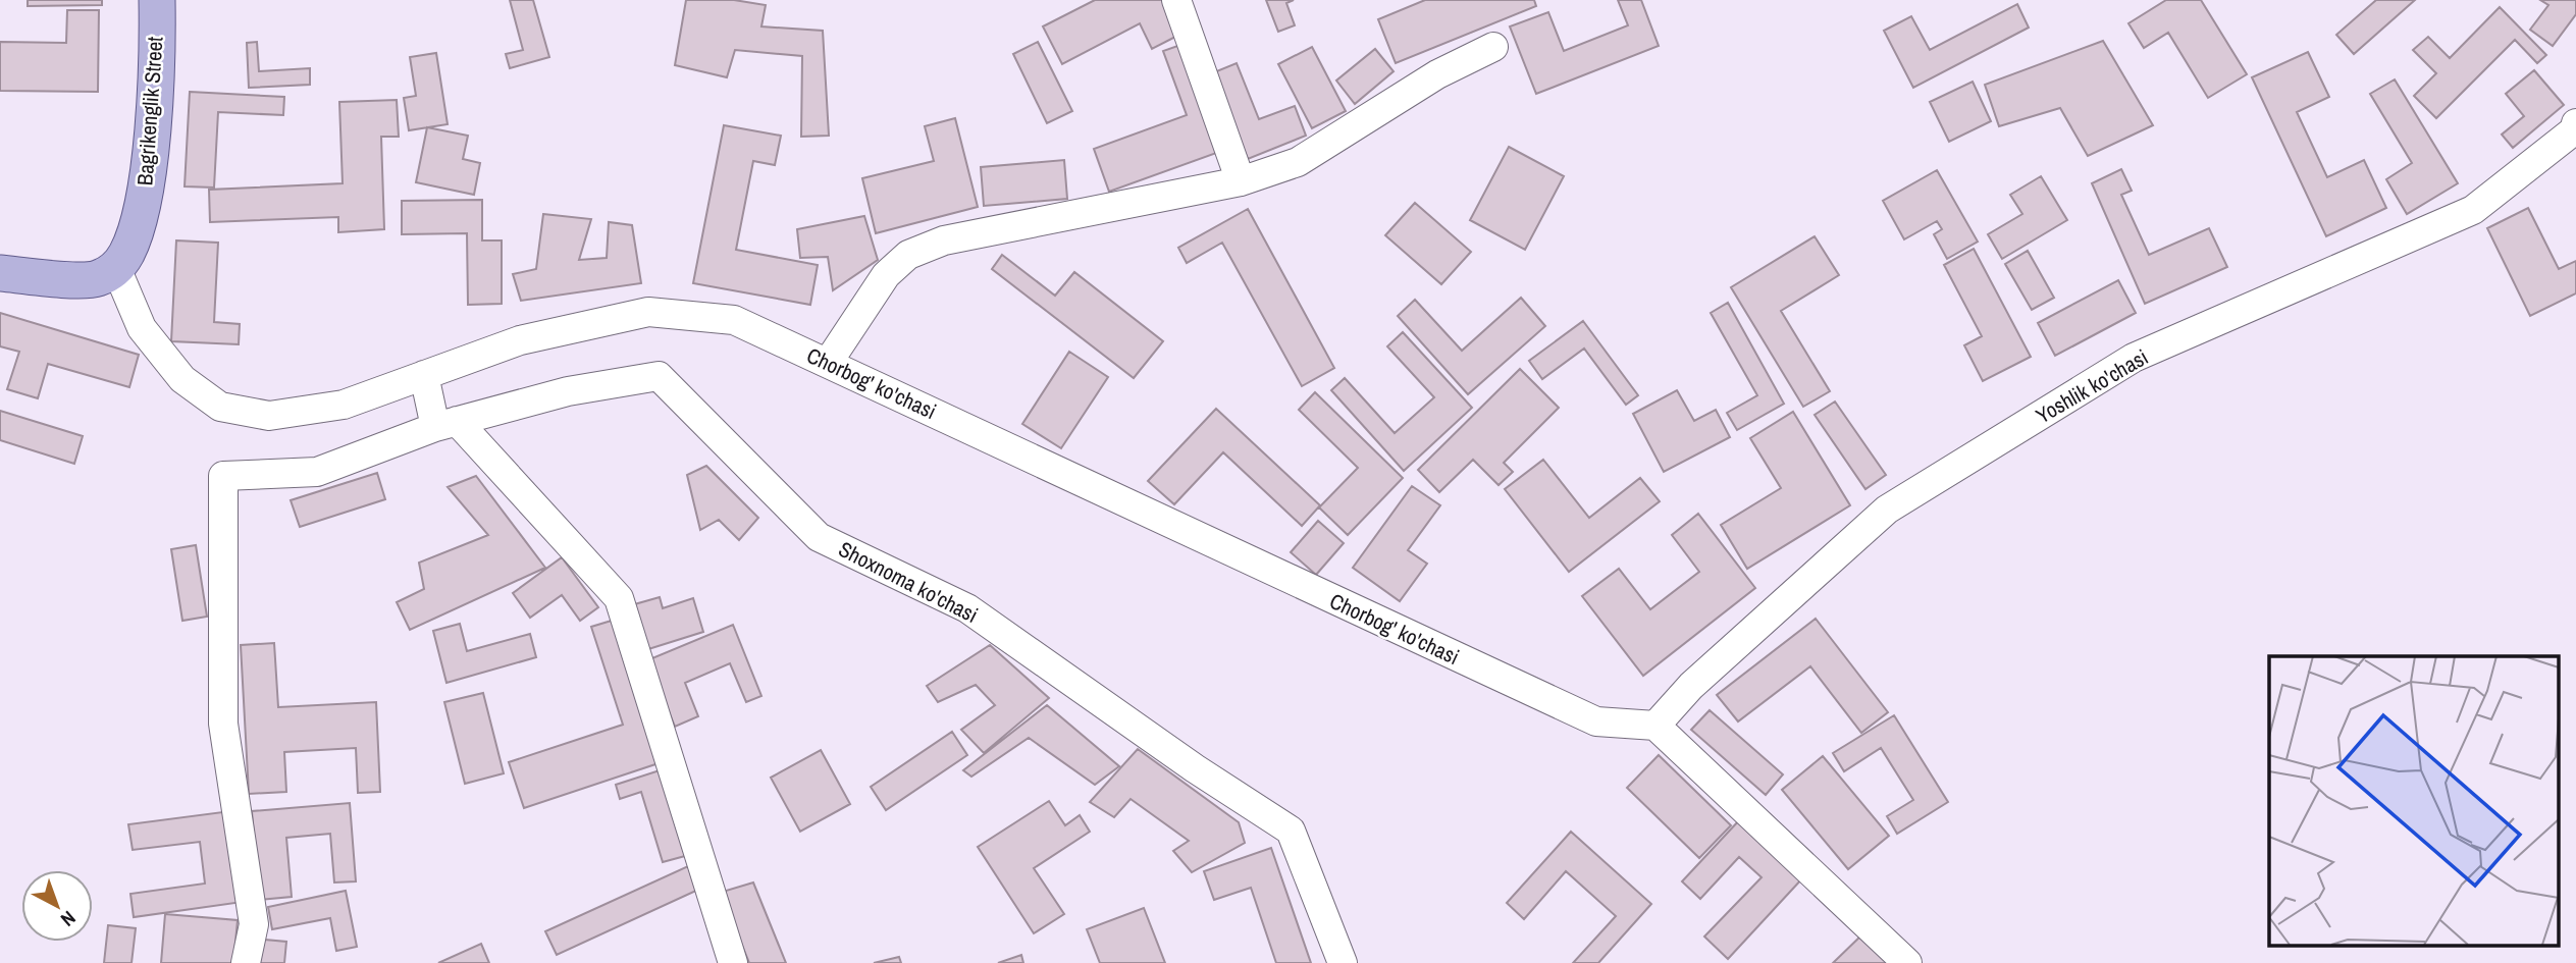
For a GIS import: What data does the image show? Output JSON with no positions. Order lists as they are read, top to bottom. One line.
{"streets":{"main road":["Bagrikenglik Street"],"street":["Chorbog' ko'chasi","Yoshlik ko'chasi","Shoxnoma ko'chasi"]},"crossings":[["Bagrikenglik Street","Chorbog' ko'chasi"],["Chorbog' ko'chasi","Yoshlik ko'chasi"]],"north":"bottom right"}
